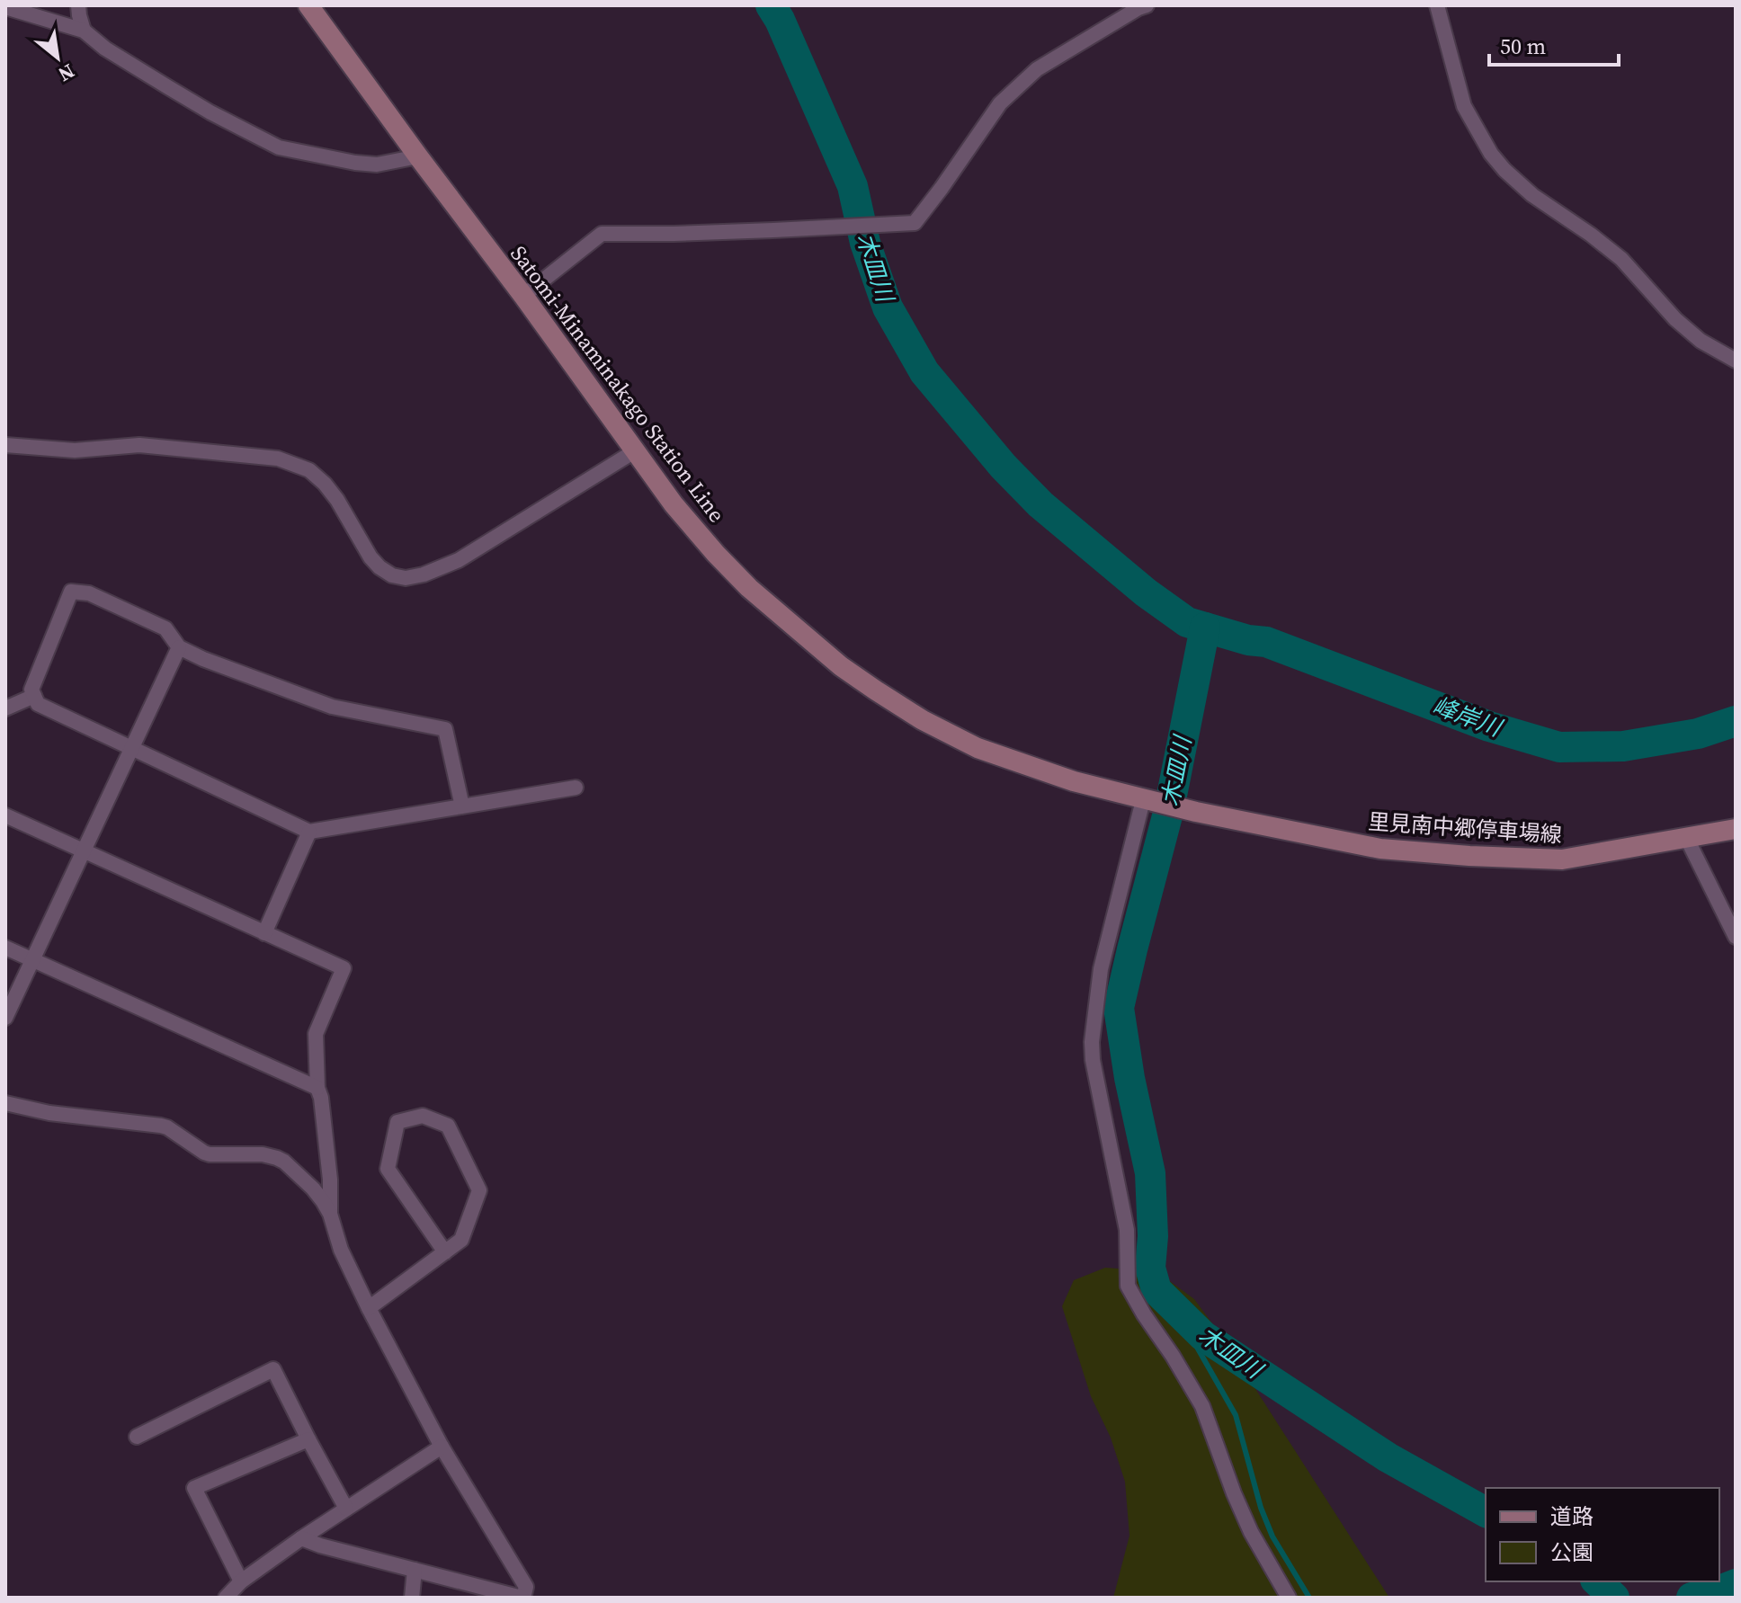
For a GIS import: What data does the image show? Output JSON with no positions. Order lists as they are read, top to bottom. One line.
{"streets":{"main road":["Satomi-Minaminakago Station Line","里見南中郷停車場線"]},"crossings":[["Satomi-Minaminakago Station Line","里見南中郷停車場線"]],"water":["木皿川","峰岸川"],"legend":["道路","公園"],"scale_bar":"50 m","north":"bottom right"}
